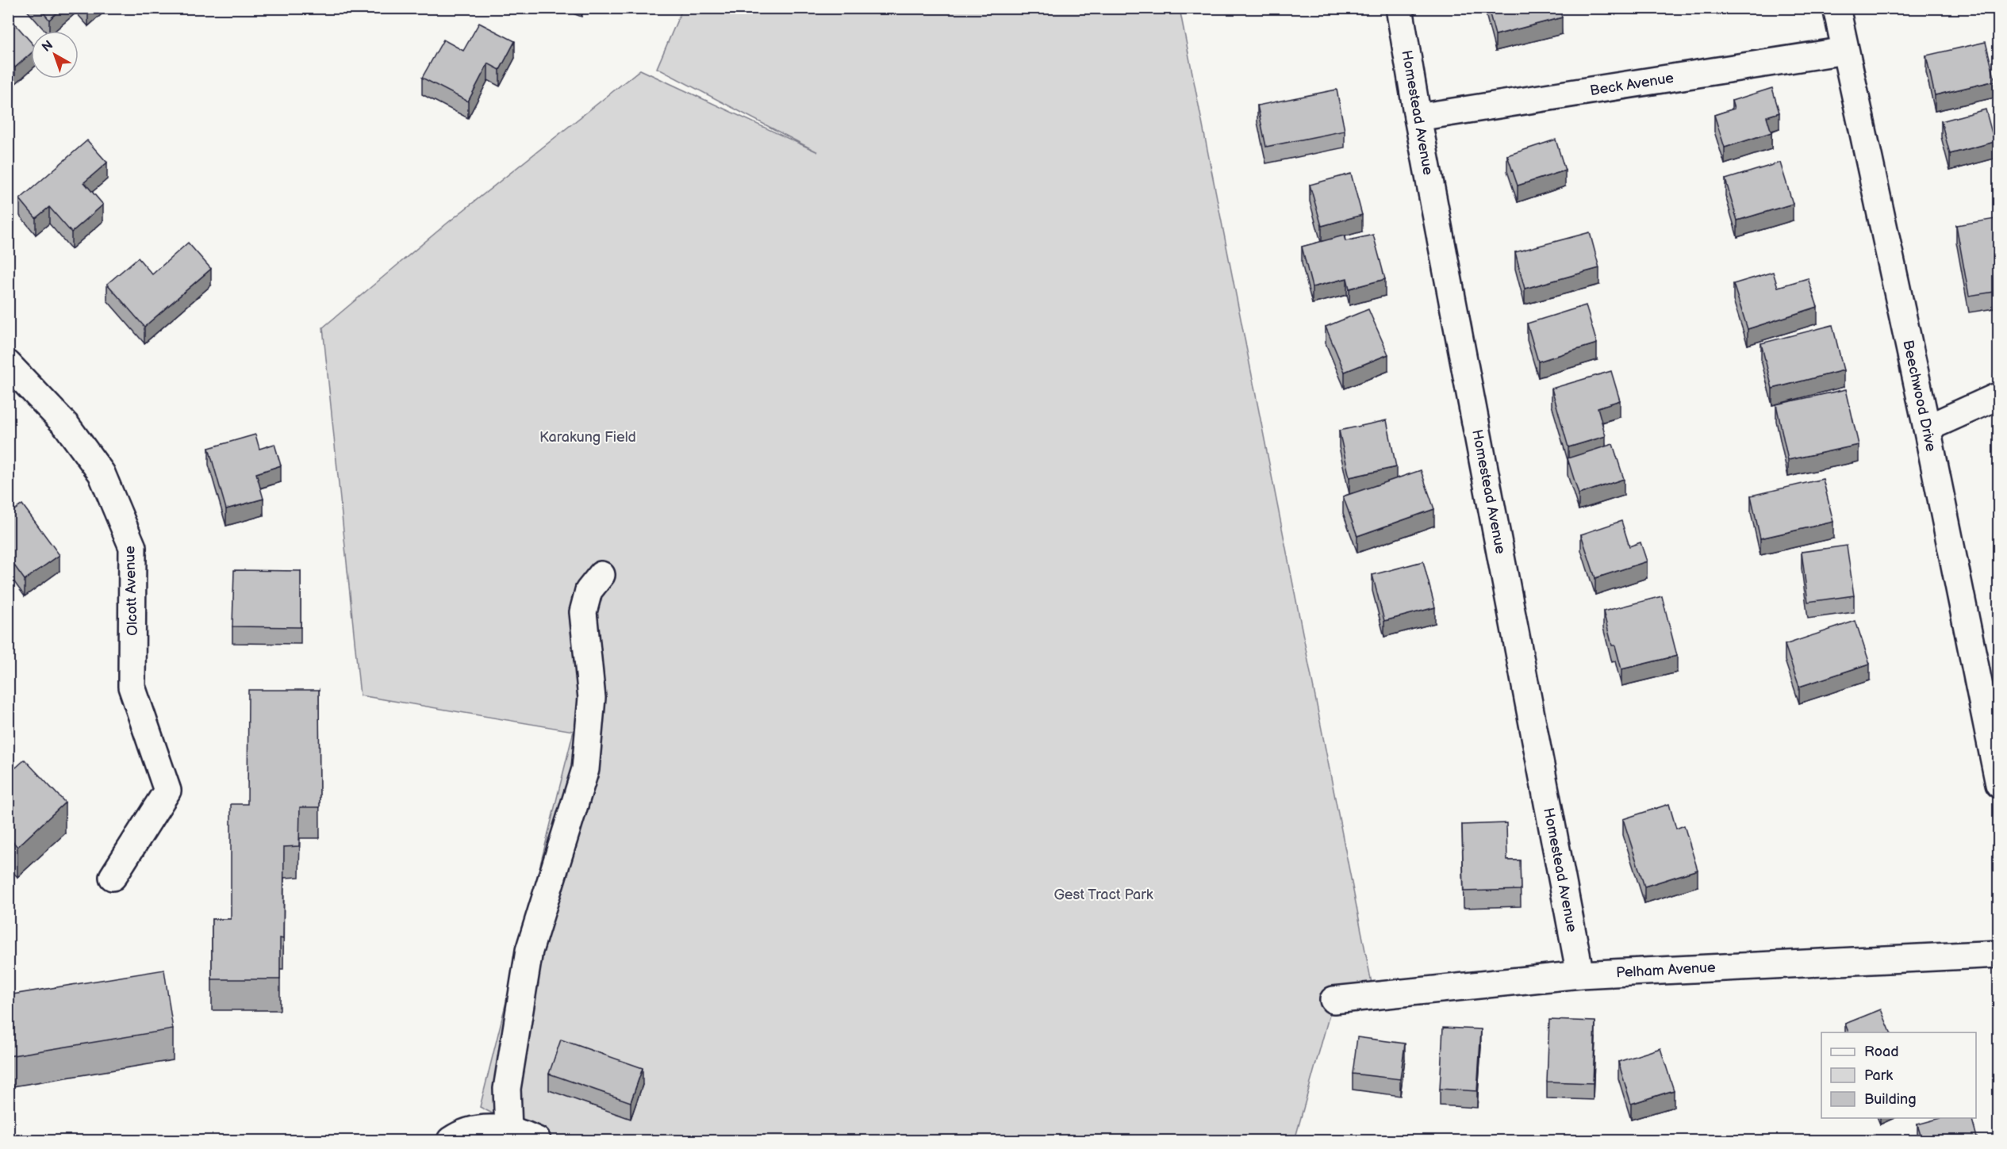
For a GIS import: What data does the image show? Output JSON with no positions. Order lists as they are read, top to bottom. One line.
{"streets":{"street":["Beck Avenue","Homestead Avenue","Beechwood Drive","Olcott Avenue","Pelham Avenue"]},"crossings":[["Beck Avenue","Homestead Avenue"],["Beck Avenue","Beechwood Drive"],["Homestead Avenue","Pelham Avenue"]],"parks":["Karakung Field","Gest Tract Park"],"legend":["Road","Park","Building"],"north":"top left"}
